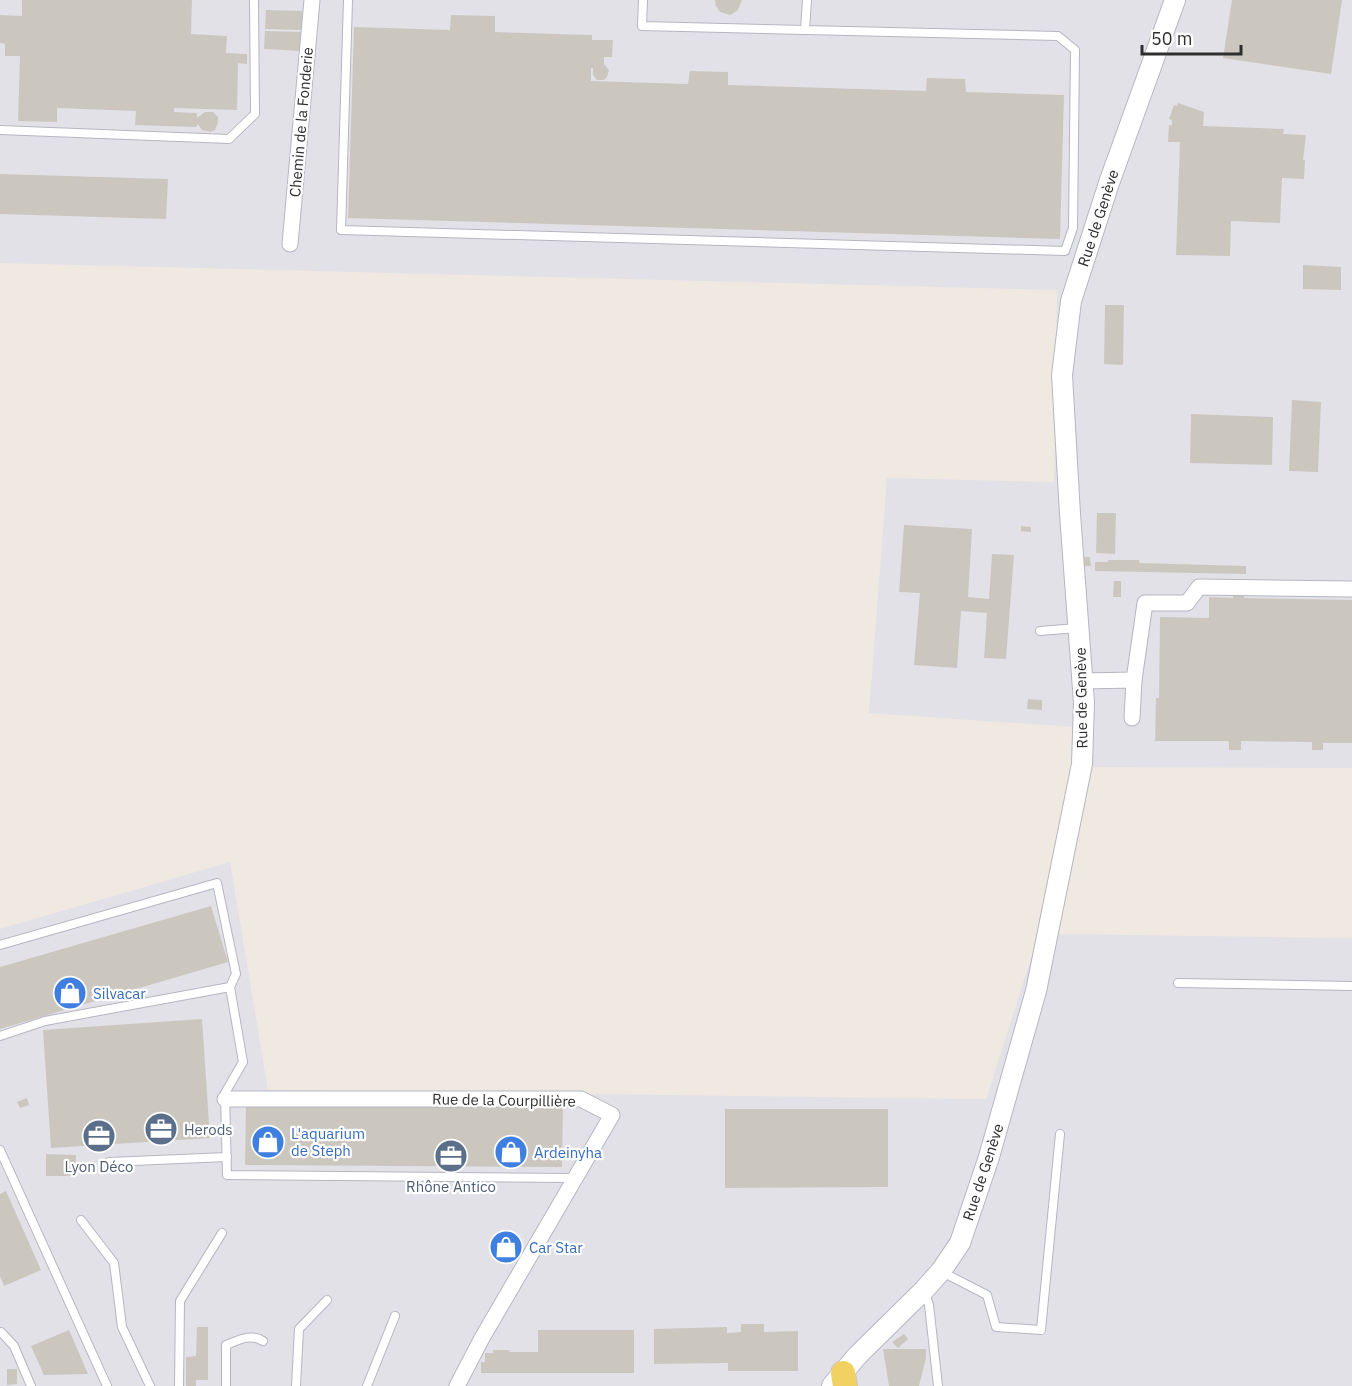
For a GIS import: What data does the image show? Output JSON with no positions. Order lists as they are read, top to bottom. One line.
{"streets":{"street":["Chemin de la Fonderie","Rue de Genève","Rue de la Courpillière"]},"places":{"shop":["Silvacar","L'aquarium de Steph","Ardeinyha","Car Star"],"office":["Herods","Lyon Déco","Rhône Antico"]},"scale_bar":"50 m"}
